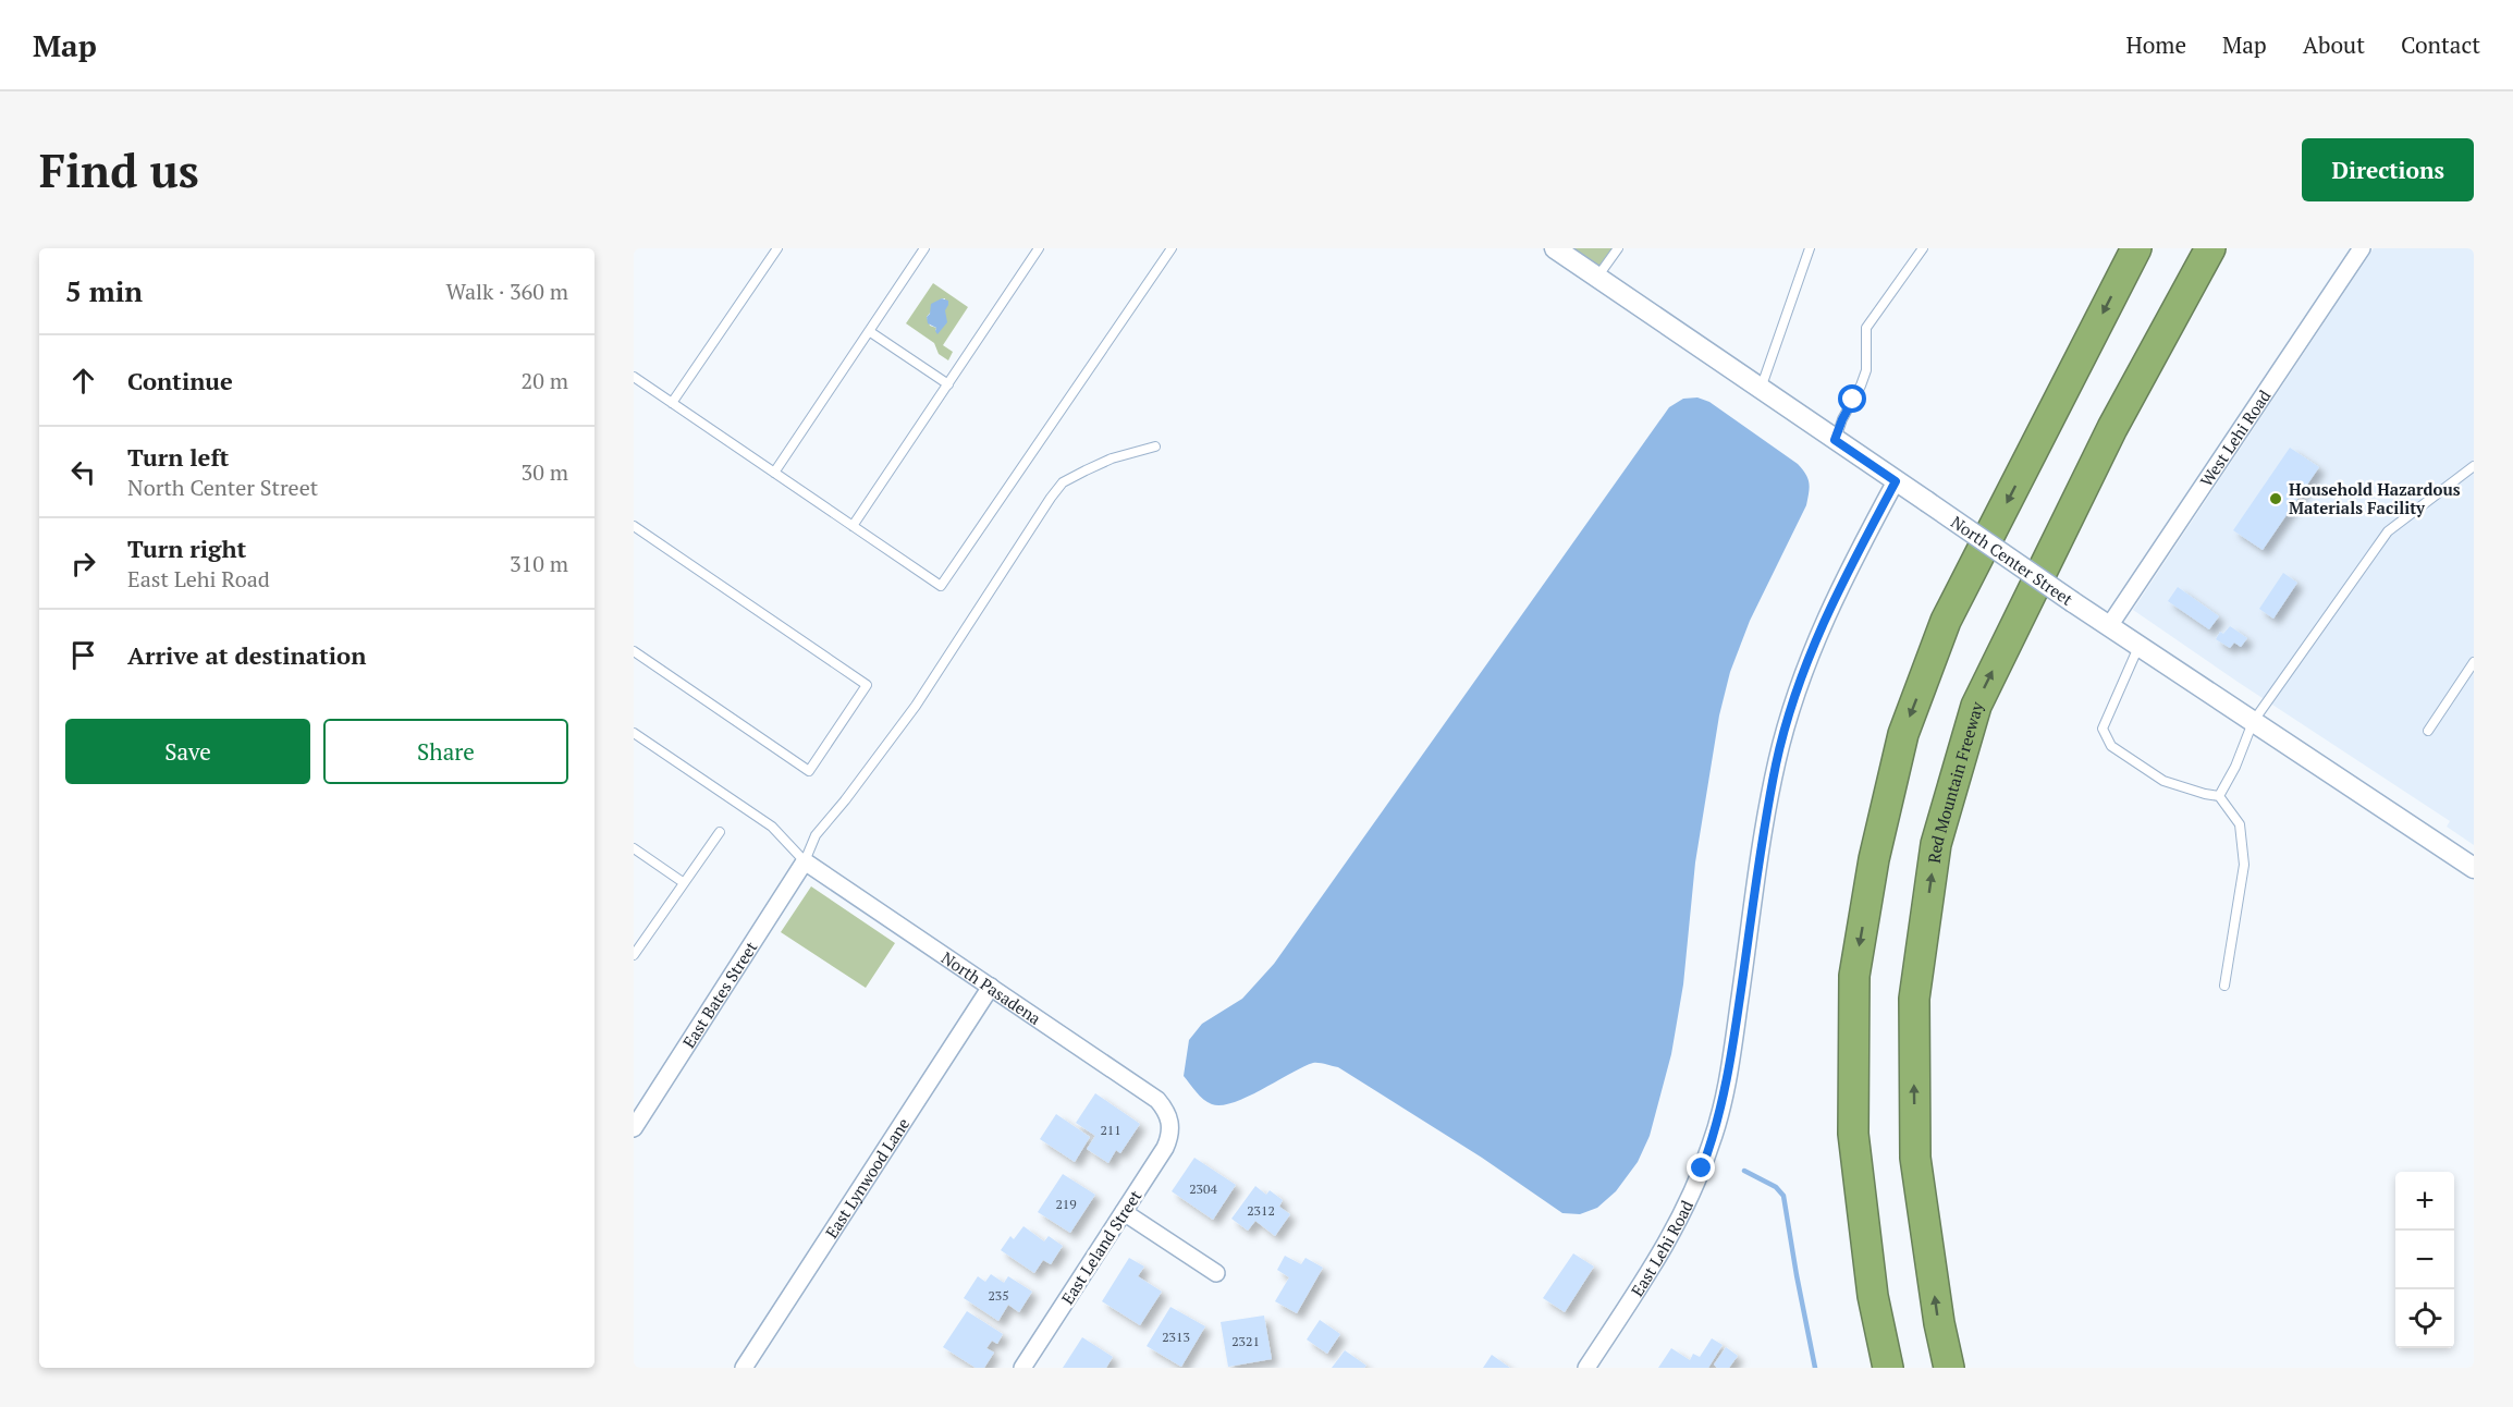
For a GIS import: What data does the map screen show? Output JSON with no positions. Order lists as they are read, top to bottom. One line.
{"streets":{"highway":["Red Mountain Freeway"],"street":["West Lehi Road","North Center Street","North Pasadena","East Bates Street","East Lynwood Lane","East Leland Street","East Lehi Road"]},"crossings":[["West Lehi Road","North Center Street"],["North Center Street","East Lehi Road"],["North Pasadena","East Bates Street"],["North Pasadena","East Lynwood Lane"],["North Pasadena","East Leland Street"]],"places":["Household Hazardous Materials Facility"],"house_numbers":["211","2304","219","2312","235","2313","2321"],"page":{"header":"Map","nav":["Home","Map","About","Contact"],"buttons":["Directions",["Save","Share"]],"title":"Find us","heading":["5 min","Walk · 360 m"],"list":[["Continue","20 m"],["Turn left","North Center Street","30 m"],["Turn right","East Lehi Road","310 m"],"Arrive at destination"],"map_buttons":["+","−"]}}
